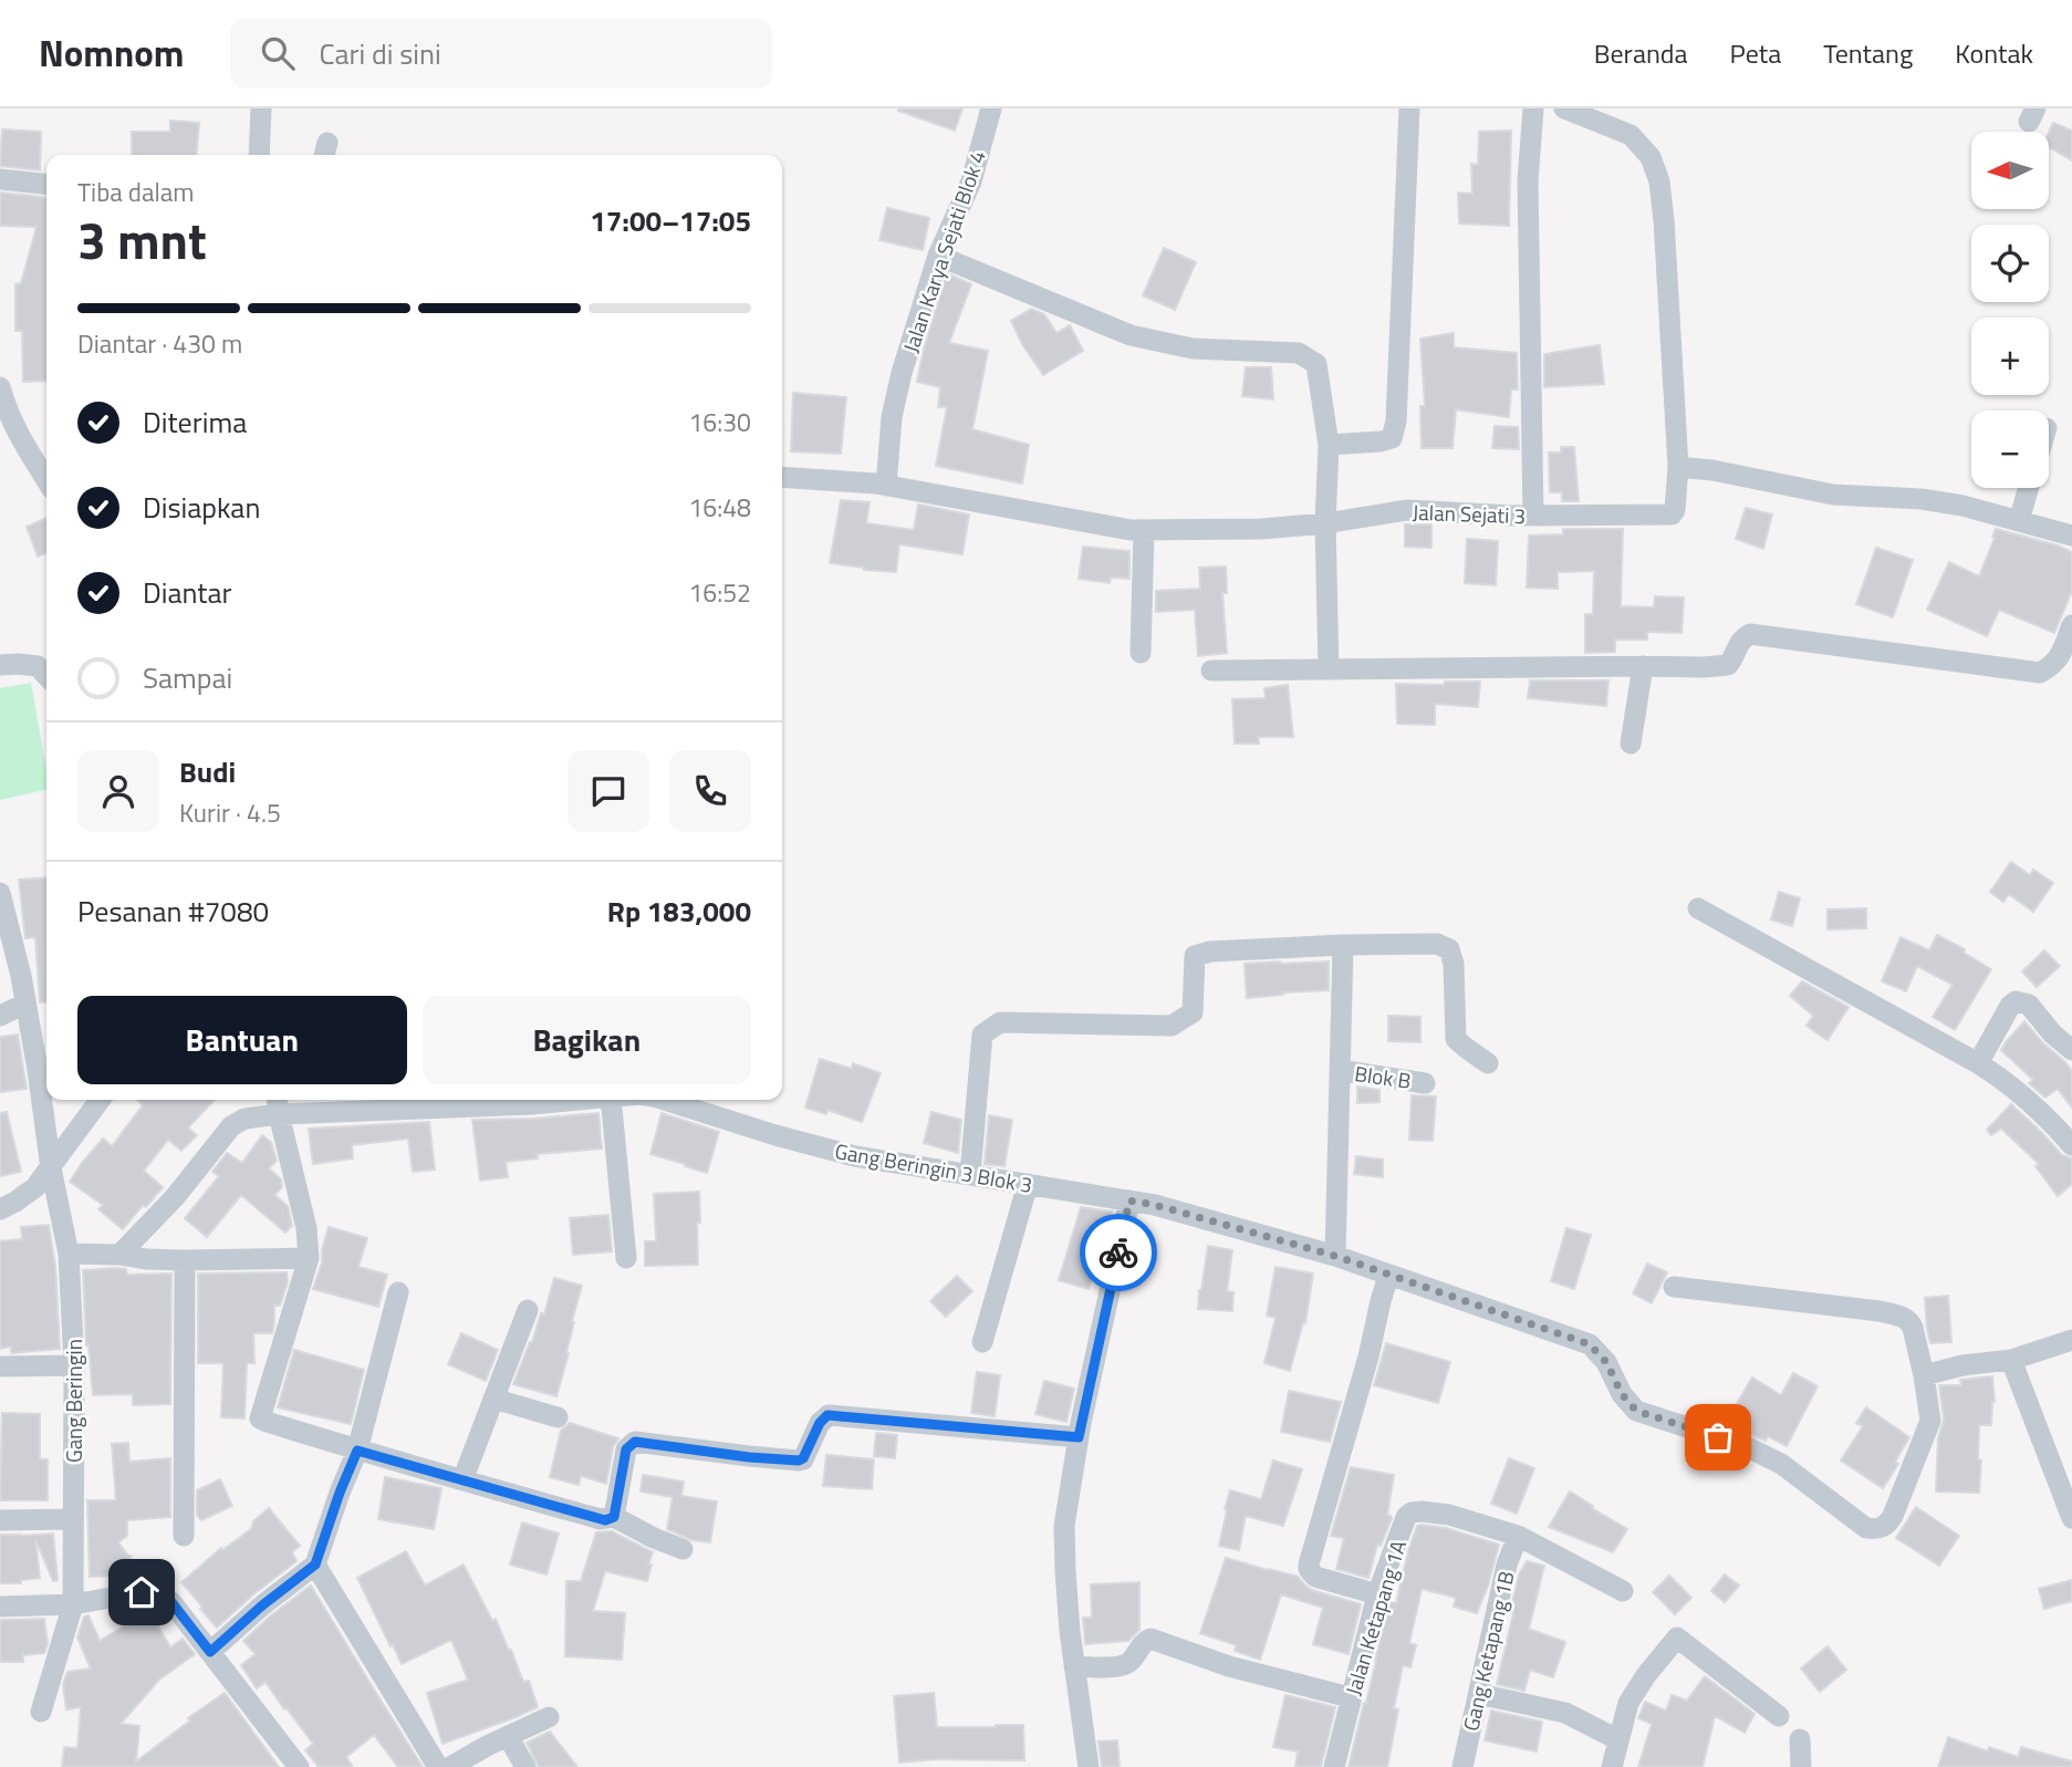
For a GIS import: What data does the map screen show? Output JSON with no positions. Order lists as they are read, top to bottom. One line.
{"streets":{"street":["Jalan Karya Sejati Blok 4","Jalan Sejati 3","Blok B","Gang Beringin 3 Blok 3","Gang Beringin","Jalan Ketapang 1A","Gang Ketapang 1B"]},"crossings":[["Jalan Karya Sejati Blok 4","Jalan Sejati 3"],["Jalan Ketapang 1A","Gang Ketapang 1B"]],"north":"left","page":{"header":"Nomnom","search":"Cari di sini","nav":["Beranda","Peta","Tentang","Kontak"],"map_buttons":["+","−"],"heading":["3 mnt","Tiba dalam","17:00–17:05"],"panel":["Budi","Kurir · 4.5","Pesanan #7080","Rp 183,000"],"bar":"Diantar · 430 m","list":[["Diterima","16:30"],["Disiapkan","16:48"],["Diantar","16:52"],"Sampai"],"buttons":["Bantuan","Bagikan"]}}
